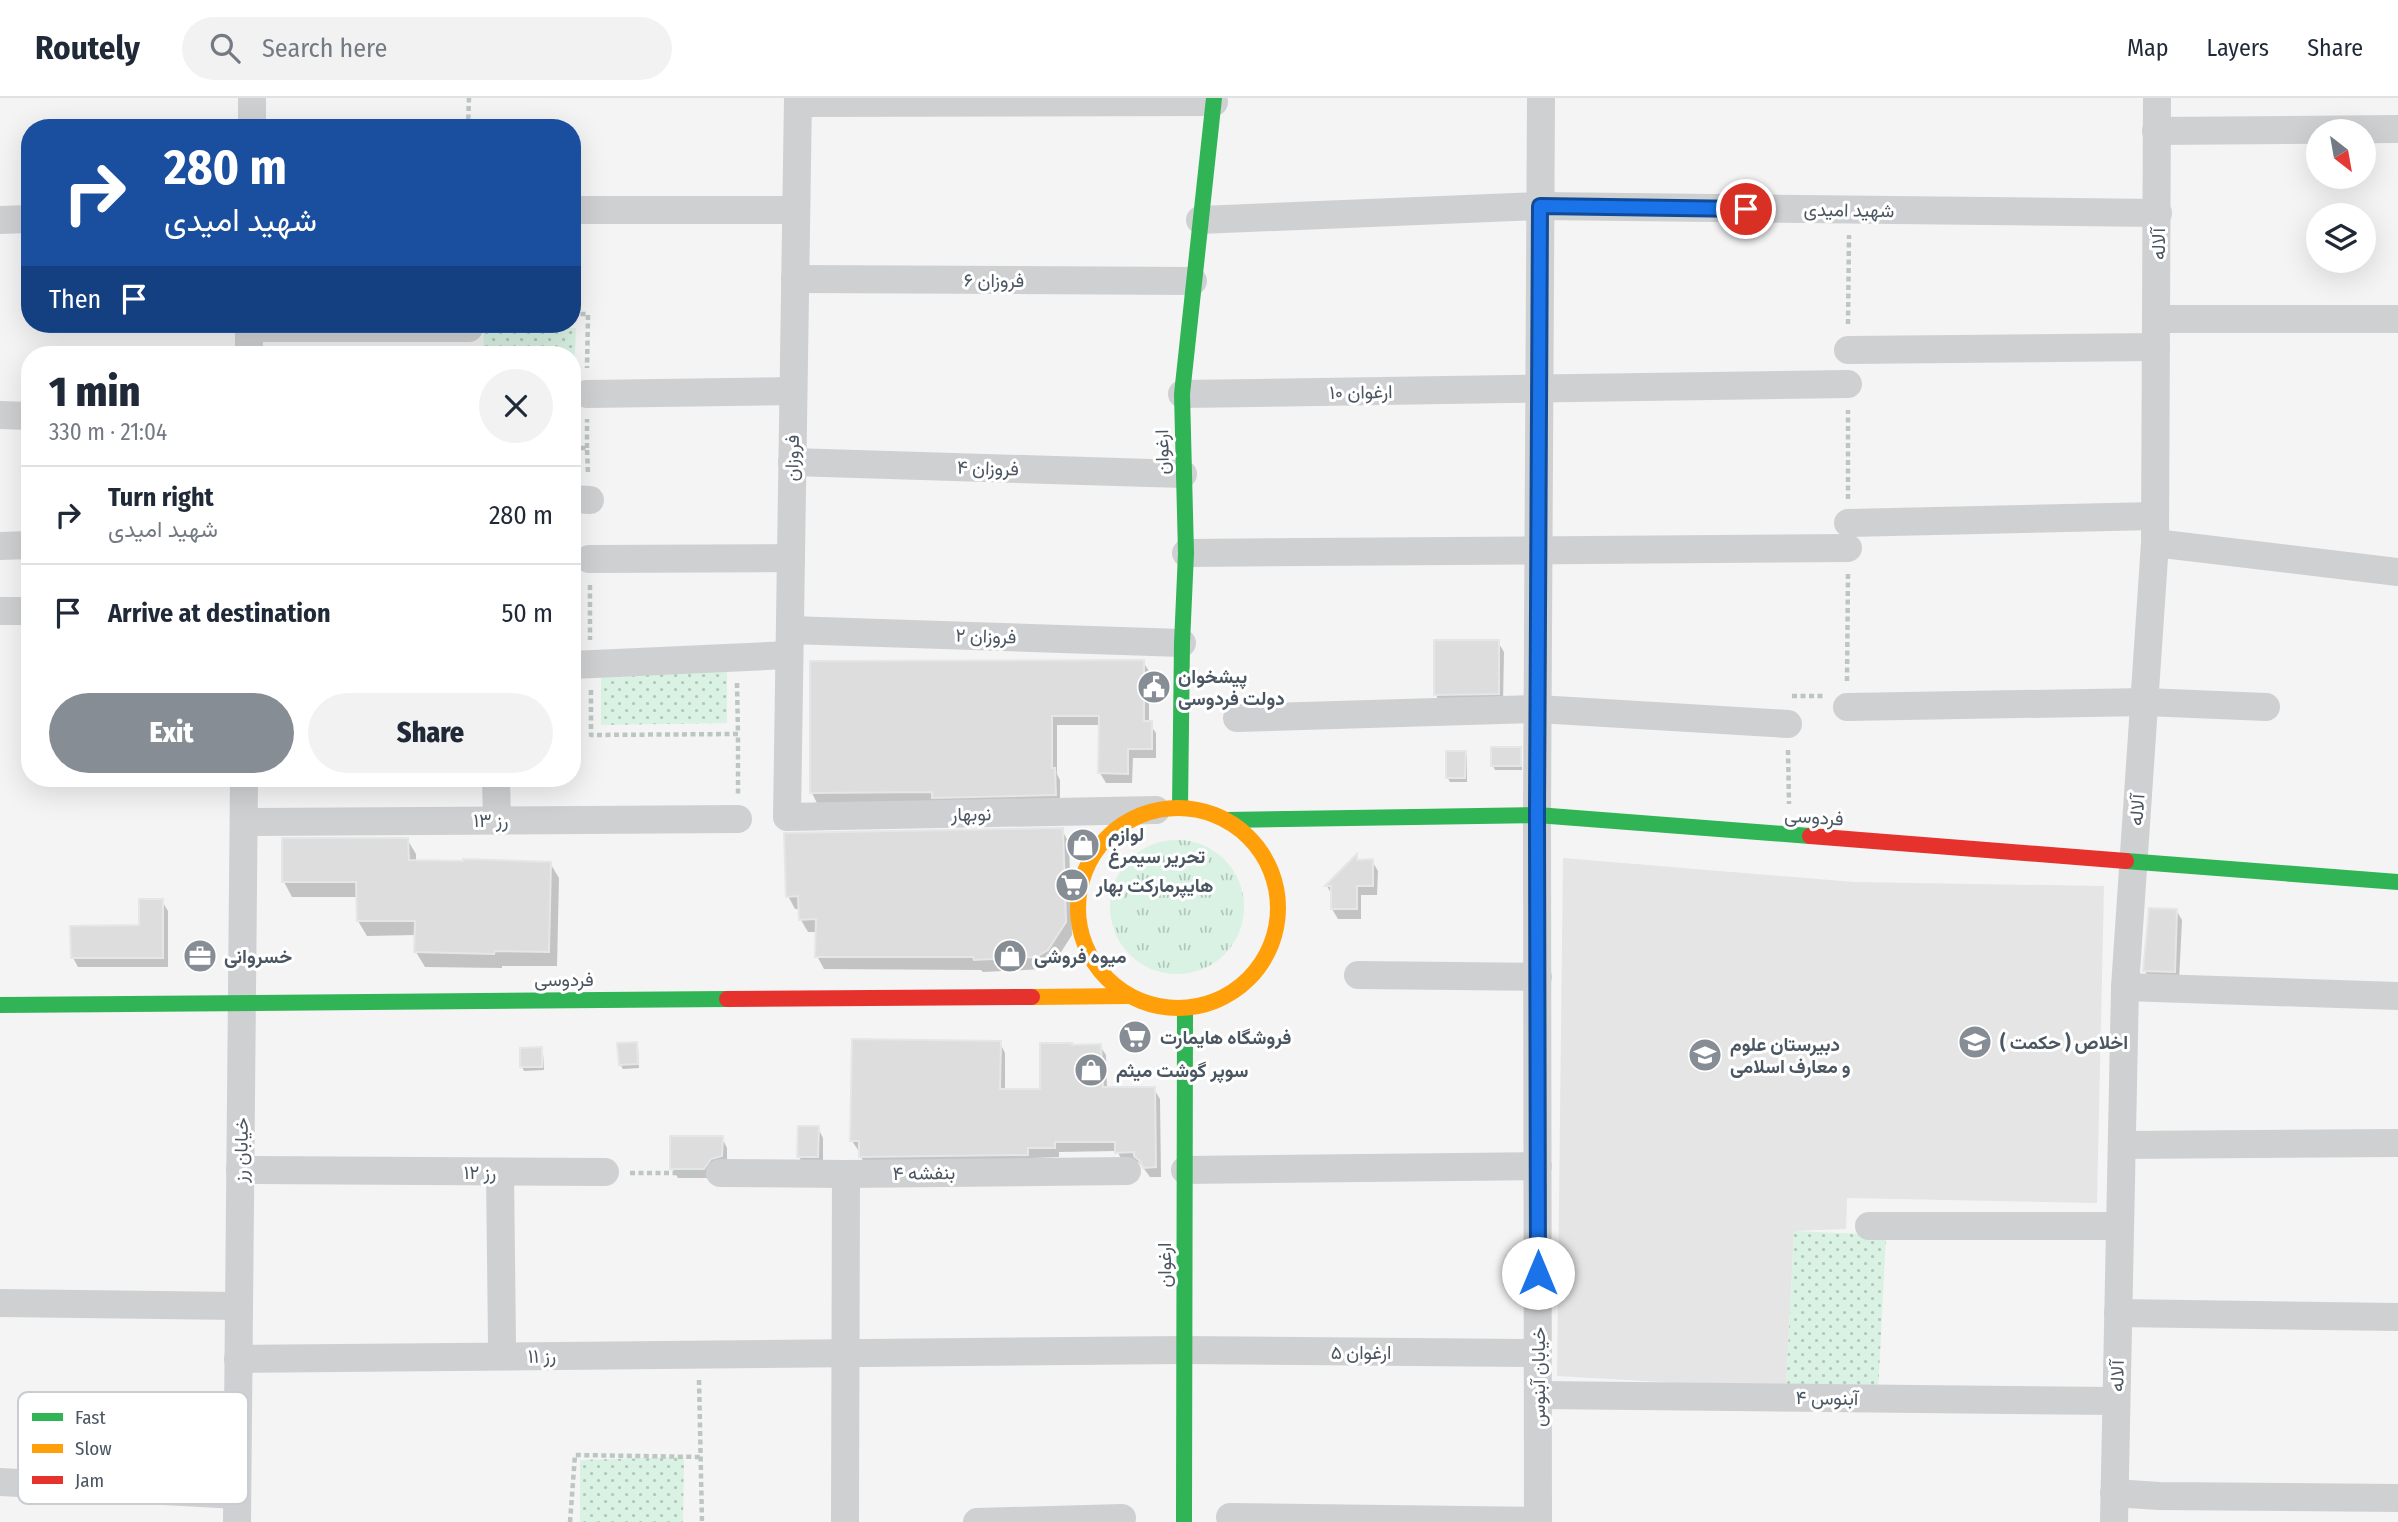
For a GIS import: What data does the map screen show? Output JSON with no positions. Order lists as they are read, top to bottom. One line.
{"streets":{"main road":["ارغوان","فردوسی"],"street":["شهید امیدی","آلاله","فروزان ۶","ارغوان ۱۰","فروزان","فروزان ۴","فروزان ۲","نوبهار","رز ۱۳","خیابان رز","رز ۱۲","بنفشه ۴","ارغوان ۵","رز ۱۱","خیابان آبنوس","آبنوس ۴"]},"crossings":[["شهید امیدی","آلاله"],["شهید امیدی","ارغوان"],["شهید امیدی","خیابان آبنوس"],["آلاله","فردوسی"],["آلاله","آبنوس ۴"],["فروزان ۶","ارغوان"],["فروزان ۶","فروزان"],["ارغوان ۱۰","ارغوان"],["ارغوان ۱۰","خیابان آبنوس"],["ارغوان","فروزان ۴"],["ارغوان","فروزان ۲"],["ارغوان","نوبهار"],["ارغوان","فردوسی"],["ارغوان","ارغوان ۵"],["فروزان","فروزان ۴"],["فروزان","فروزان ۲"],["فروزان","نوبهار"],["نوبهار","فردوسی"],["فردوسی","خیابان رز"],["فردوسی","خیابان آبنوس"],["رز ۱۳","خیابان رز"],["خیابان رز","رز ۱۲"],["خیابان رز","رز ۱۱"],["ارغوان ۵","رز ۱۱"],["ارغوان ۵","خیابان آبنوس"],["خیابان آبنوس","آبنوس ۴"]],"places":{"public building":["پیشخوان دولت فردوسی"],"shop":["لوازم تحریر سیمرغ","میوه فروشی","سوپر گوشت میثم"],"supermarket":["هایپرمارکت بهار","فروشگاه هایمارت"],"office":["خسروانی"],"school or university":["اخلاص ( حکمت )","دبیرستان علوم و معارف اسلامی"]},"legend":["Fast","Slow","Jam"],"north":"bottom right","page":{"header":"Routely","search":"Search here","nav":["Map","Layers","Share"],"turn":["280 m","شهید امیدی"],"then":"Then","heading":["1 min","330 m · 21:04"],"list":[{"name":"Turn right","note":"شهید امیدی","value":"280 m"},{"name":"Arrive at destination","value":"50 m"}],"buttons":["Exit","Share"]}}
